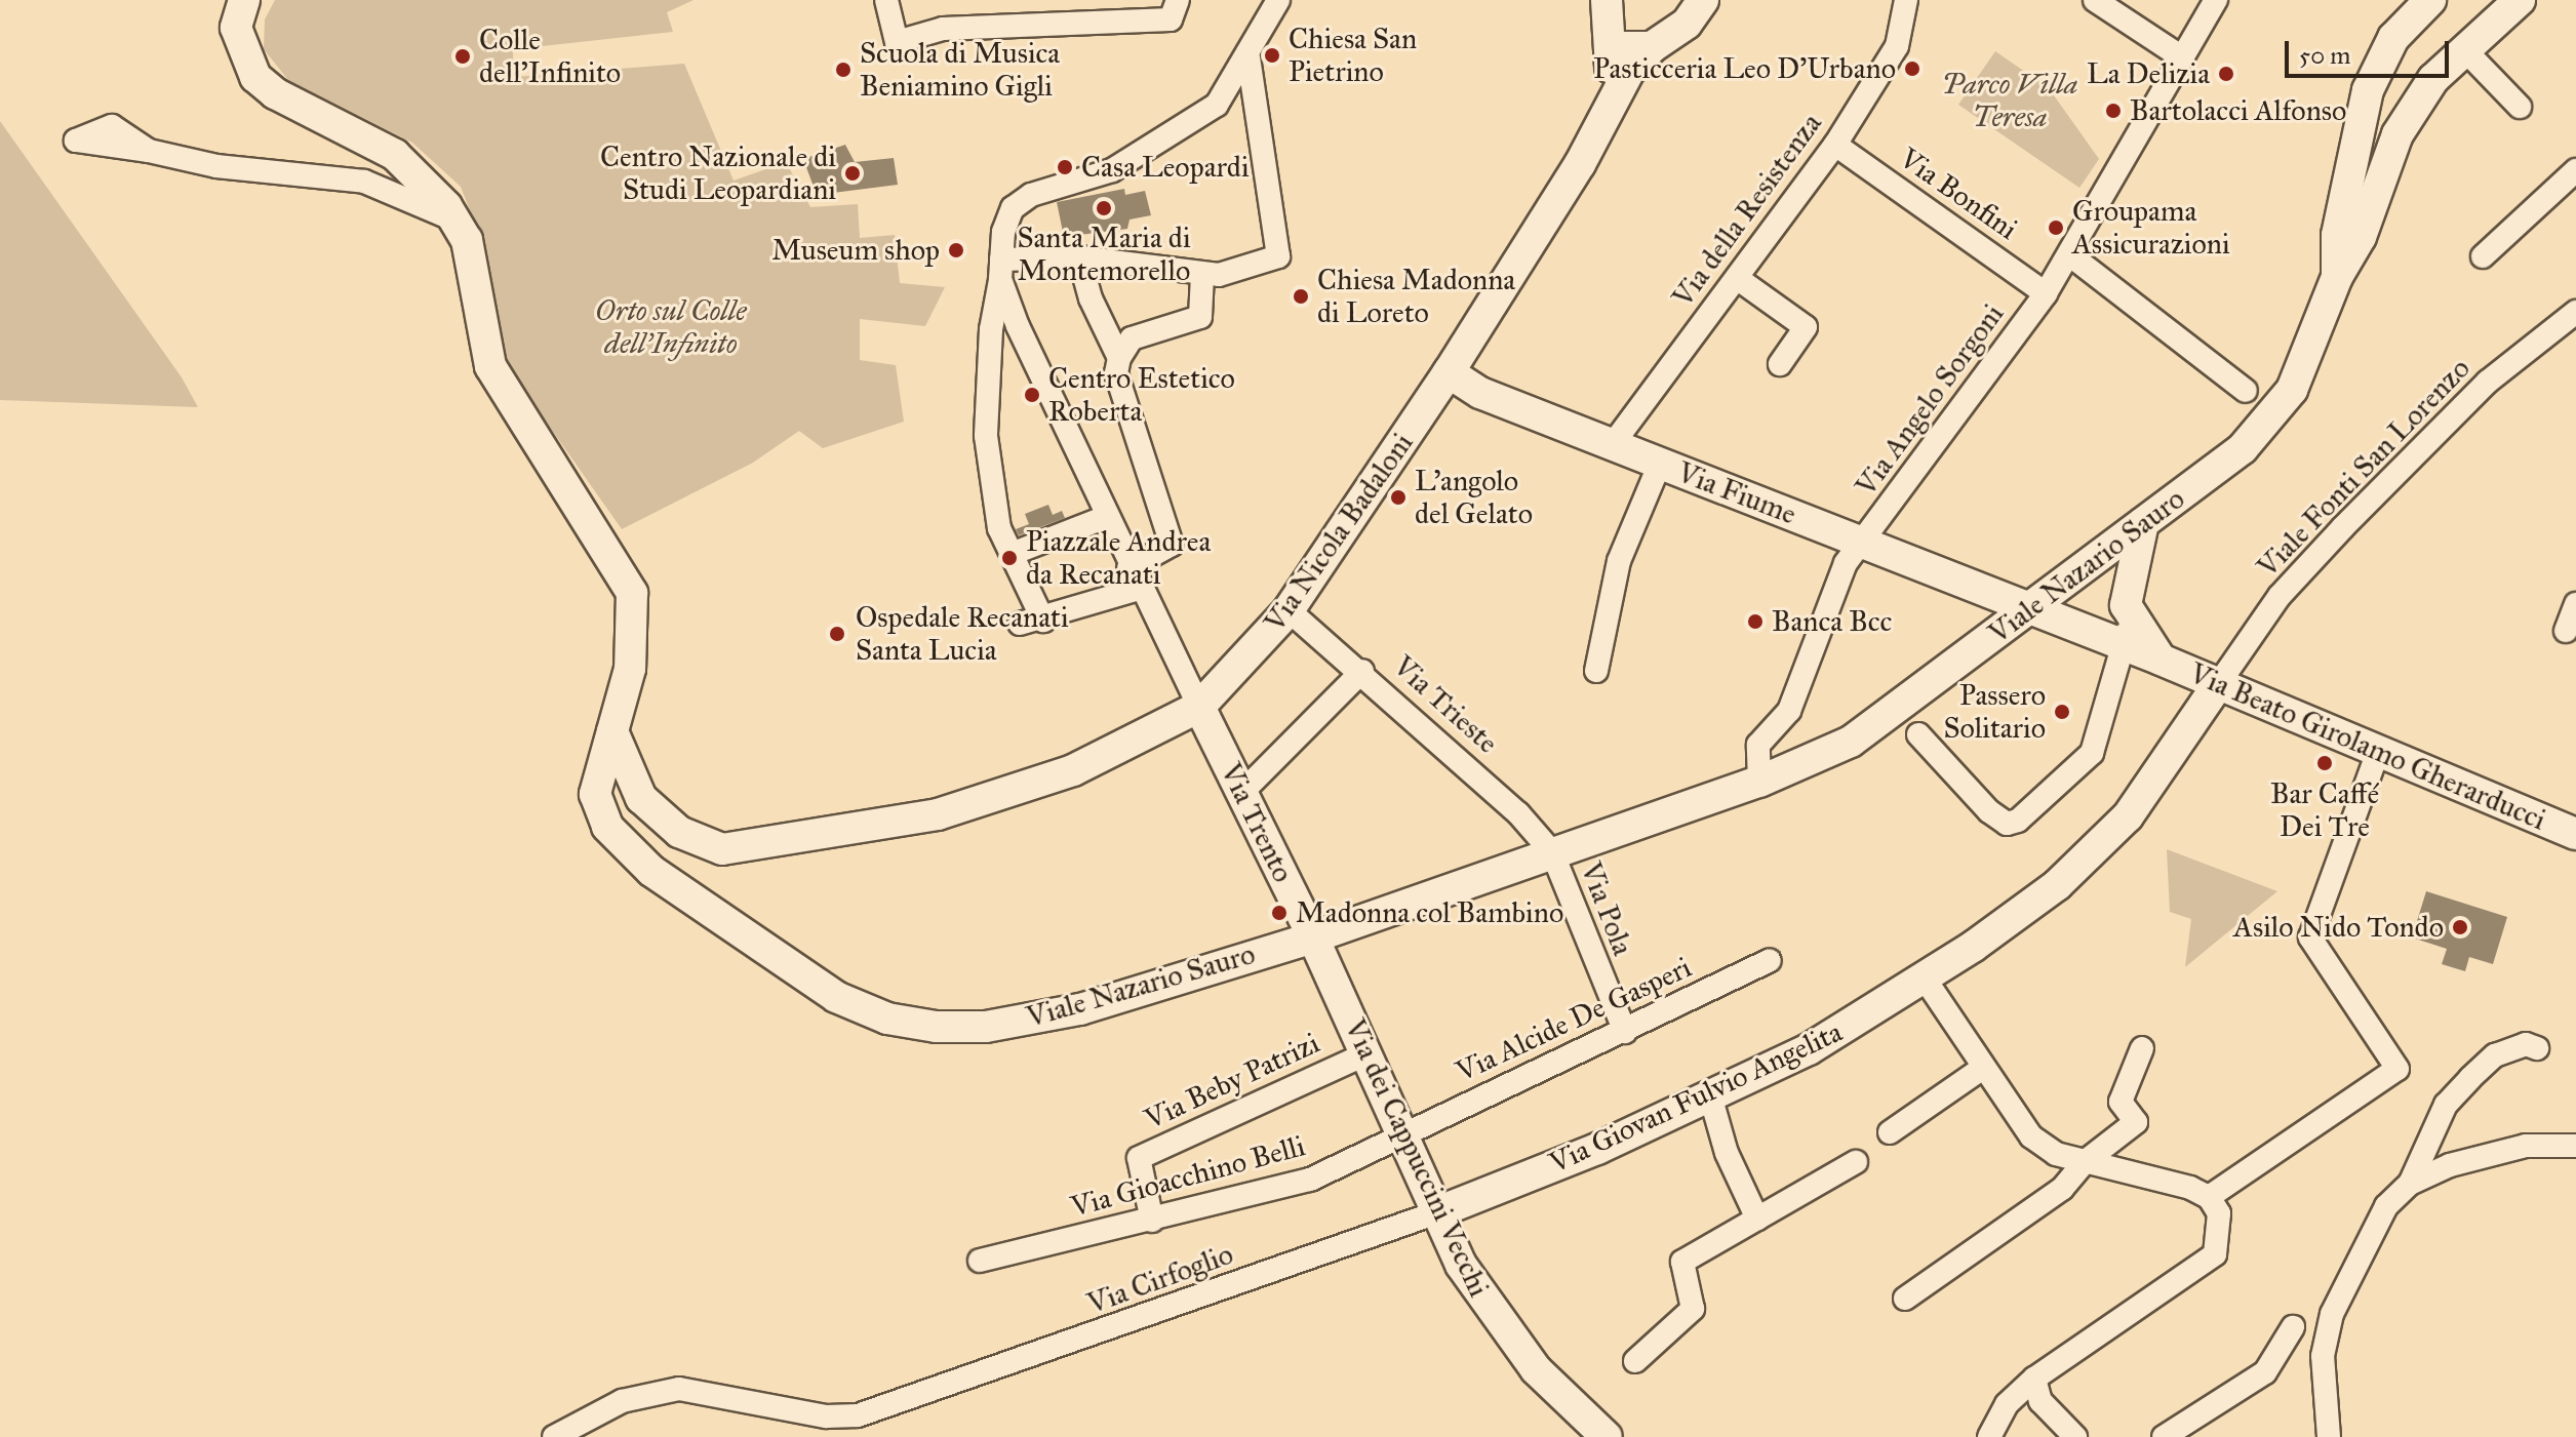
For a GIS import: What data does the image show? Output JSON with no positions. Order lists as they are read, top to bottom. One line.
{"streets":{"main road":["Via Fiume","Via Nicola Badaloni","Viale Nazario Sauro","Via Beato Girolamo Gherarducci","Via Trento","Via Giovan Fulvio Angelita","Via dei Cappuccini Vecchi"],"street":["Via Bonfini","Via della Resistenza","Via Angelo Sorgoni","Viale Fonti San Lorenzo","Via Trieste","Via Pola","Via Alcide De Gasperi","Via Beby Patrizi","Via Gioacchino Belli","Via Cirfoglio"]},"crossings":[["Via Bonfini","Via della Resistenza"],["Via Bonfini","Via Angelo Sorgoni"],["Via della Resistenza","Via Fiume"],["Via Angelo Sorgoni","Via Fiume"],["Viale Fonti San Lorenzo","Via Beato Girolamo Gherarducci"],["Viale Fonti San Lorenzo","Via Giovan Fulvio Angelita"],["Via Fiume","Via Nicola Badaloni"],["Via Fiume","Viale Nazario Sauro"],["Via Fiume","Via Beato Girolamo Gherarducci"],["Via Nicola Badaloni","Viale Nazario Sauro"],["Via Nicola Badaloni","Via Trieste"],["Via Nicola Badaloni","Via Trento"],["Viale Nazario Sauro","Via Trieste"],["Viale Nazario Sauro","Via Trento"],["Viale Nazario Sauro","Via Pola"],["Viale Nazario Sauro","Via dei Cappuccini Vecchi"],["Via Trieste","Via Pola"],["Via Beato Girolamo Gherarducci","Via Giovan Fulvio Angelita"],["Via Trento","Via dei Cappuccini Vecchi"],["Via Pola","Via Alcide De Gasperi"],["Via Alcide De Gasperi","Via dei Cappuccini Vecchi"],["Via Alcide De Gasperi","Via Gioacchino Belli"],["Via Beby Patrizi","Via dei Cappuccini Vecchi"],["Via Beby Patrizi","Via Gioacchino Belli"],["Via Giovan Fulvio Angelita","Via dei Cappuccini Vecchi"],["Via Giovan Fulvio Angelita","Via Cirfoglio"],["Via dei Cappuccini Vecchi","Via Gioacchino Belli"],["Via dei Cappuccini Vecchi","Via Cirfoglio"]],"parks":["Parco Villa Teresa","Orto sul Colle dell'Infinito"],"places":["Chiesa San Pietrino","Colle dell'Infinito","Pasticceria Leo D'Urbano","Scuola di Musica Beniamino Gigli","La Delizia","Bartolacci Alfonso","Casa Leopardi","Centro Nazionale di Studi Leopardiani","Santa Maria di Montemorello","Groupama Assicurazioni","Museum shop","Chiesa Madonna di Loreto","Centro Estetico Roberta","L'angolo del Gelato","Piazzale Andrea da Recanati","Banca Bcc","Ospedale Recanati Santa Lucia","Passero Solitario","Bar Caffé Dei Tre","Madonna col Bambino","Asilo Nido Tondo"],"scale_bar":"50 m"}
